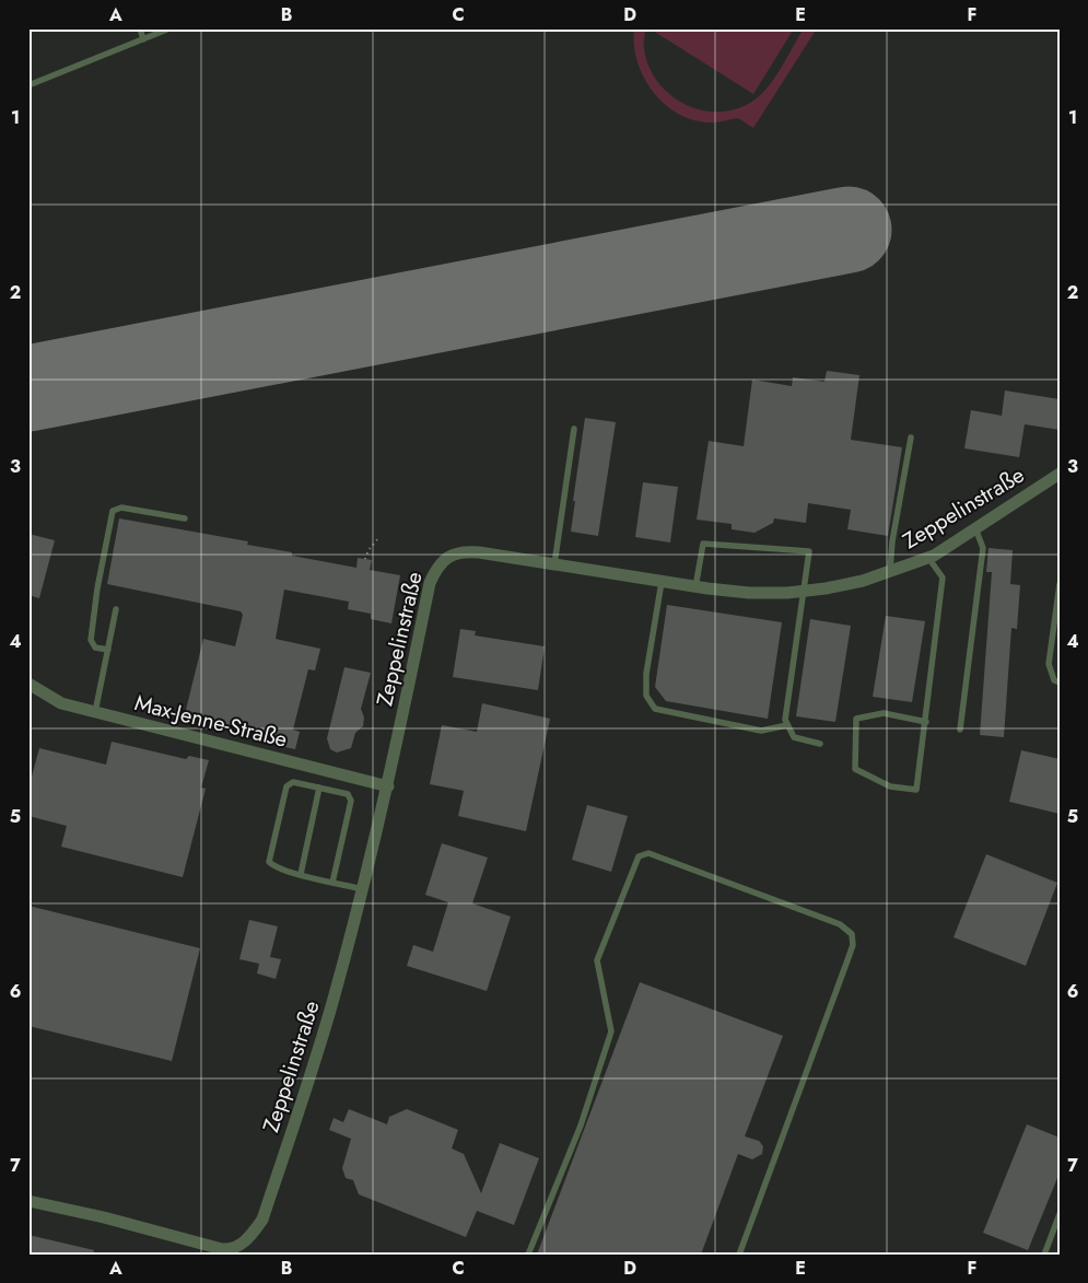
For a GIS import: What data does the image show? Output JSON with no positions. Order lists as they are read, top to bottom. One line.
{"streets":{"street":["Zeppelinstraße","Max-Jenne-Straße"]},"crossings":[["Zeppelinstraße","Max-Jenne-Straße"]],"grid":{"columns":["A","B","C","D","E","F"],"rows":["1","2","3","4","5","6","7"]}}
